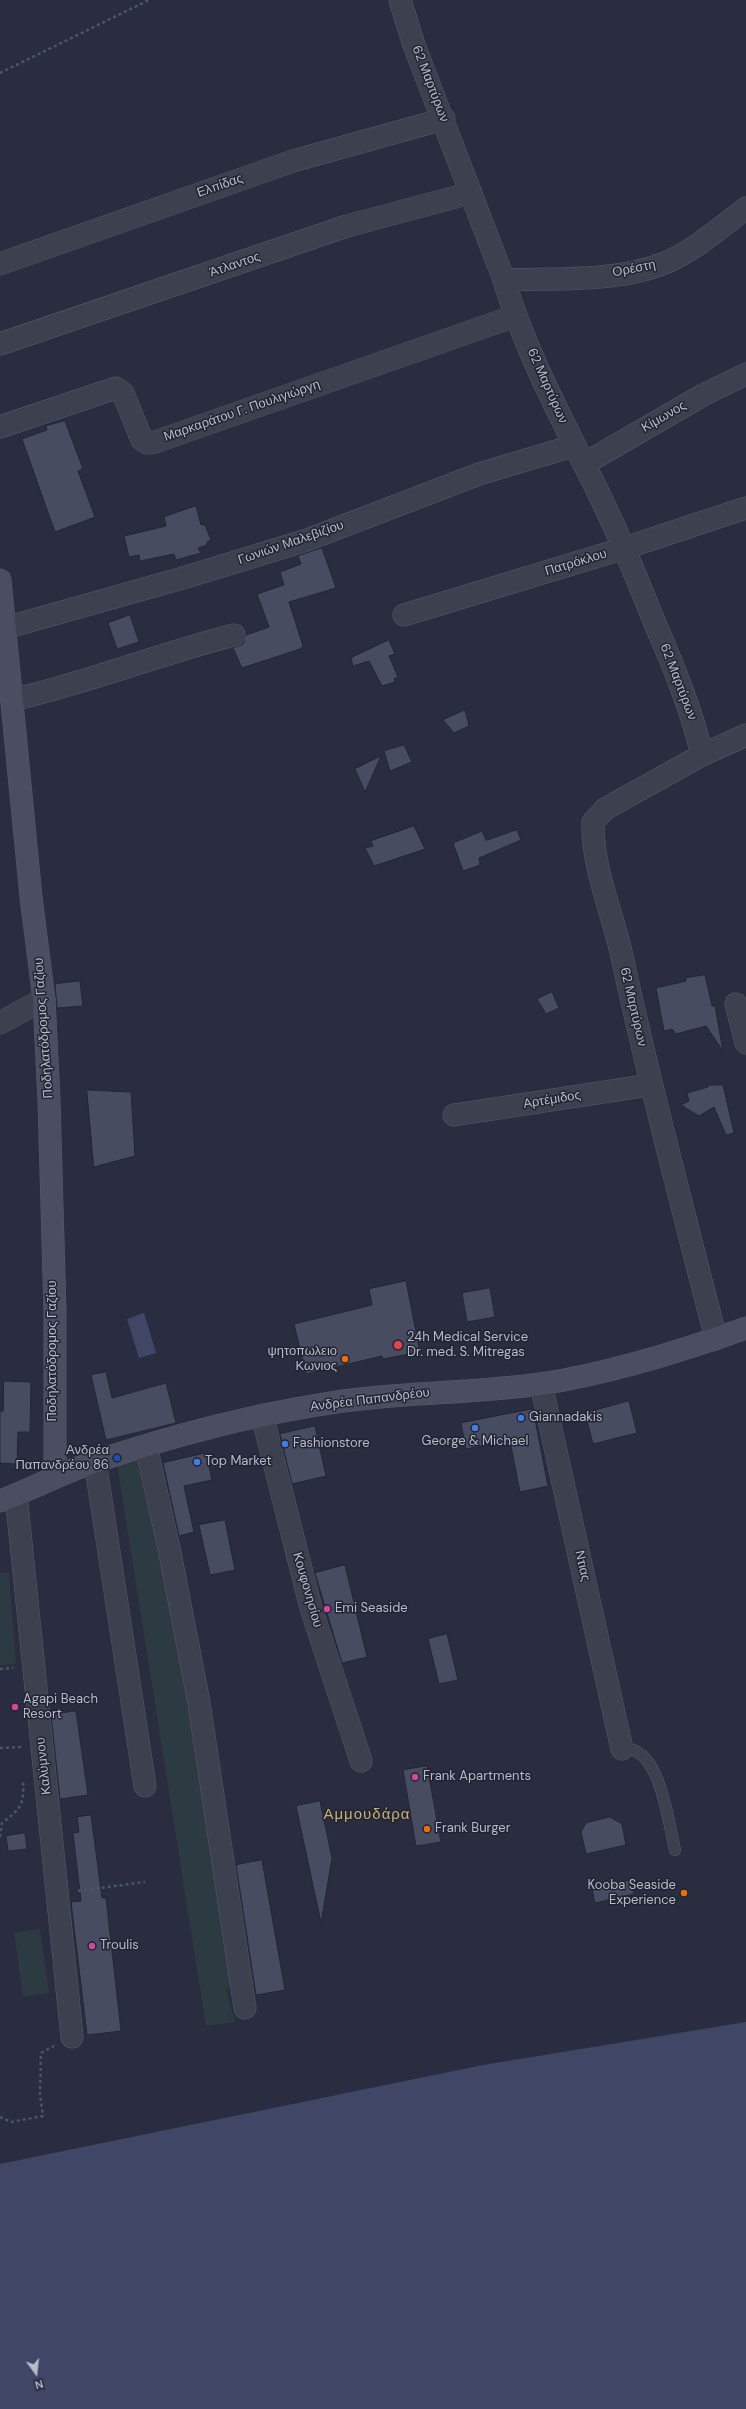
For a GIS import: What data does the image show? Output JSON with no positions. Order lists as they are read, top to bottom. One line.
{"streets":{"street":["62 Μαρτύρων","Ελπίδας","Άτλαντος","Ορέστη","Μαρκαράτου Γ. Πουλιγιώργη","Κίμωνος","Γωνιών Μαλεβιζίου","Πατρόκλου","Ποδηλατόδρομος Γαζίου","Αρτέμιδος","Ανδρέα Παπανδρέου","Ντιας","Κουφονησίου","Καλύμνου"]},"crossings":[["62 Μαρτύρων","Ελπίδας"],["62 Μαρτύρων","Άτλαντος"],["62 Μαρτύρων","Ορέστη"],["62 Μαρτύρων","Μαρκαράτου Γ. Πουλιγιώργη"],["62 Μαρτύρων","Κίμωνος"],["62 Μαρτύρων","Γωνιών Μαλεβιζίου"],["62 Μαρτύρων","Πατρόκλου"],["62 Μαρτύρων","Αρτέμιδος"],["62 Μαρτύρων","Ανδρέα Παπανδρέου"],["Γωνιών Μαλεβιζίου","Ποδηλατόδρομος Γαζίου"],["Ποδηλατόδρομος Γαζίου","Ανδρέα Παπανδρέου"],["Ανδρέα Παπανδρέου","Ντιας"],["Ανδρέα Παπανδρέου","Κουφονησίου"],["Ανδρέα Παπανδρέου","Καλύμνου"]],"districts":["Αμμουδάρα"],"places":["24h Medical Service Dr. med. S. Mitregas","ψητοπωλειο Κωνιος","Giannadakis","George & Michael","Fashionstore","Ανδρέα Παπανδρέου 86","Top Market","Emi Seaside","Agapi Beach Resort","Frank Apartments","Frank Burger","Kooba Seaside Experience","Troulis"],"north":"bottom"}
